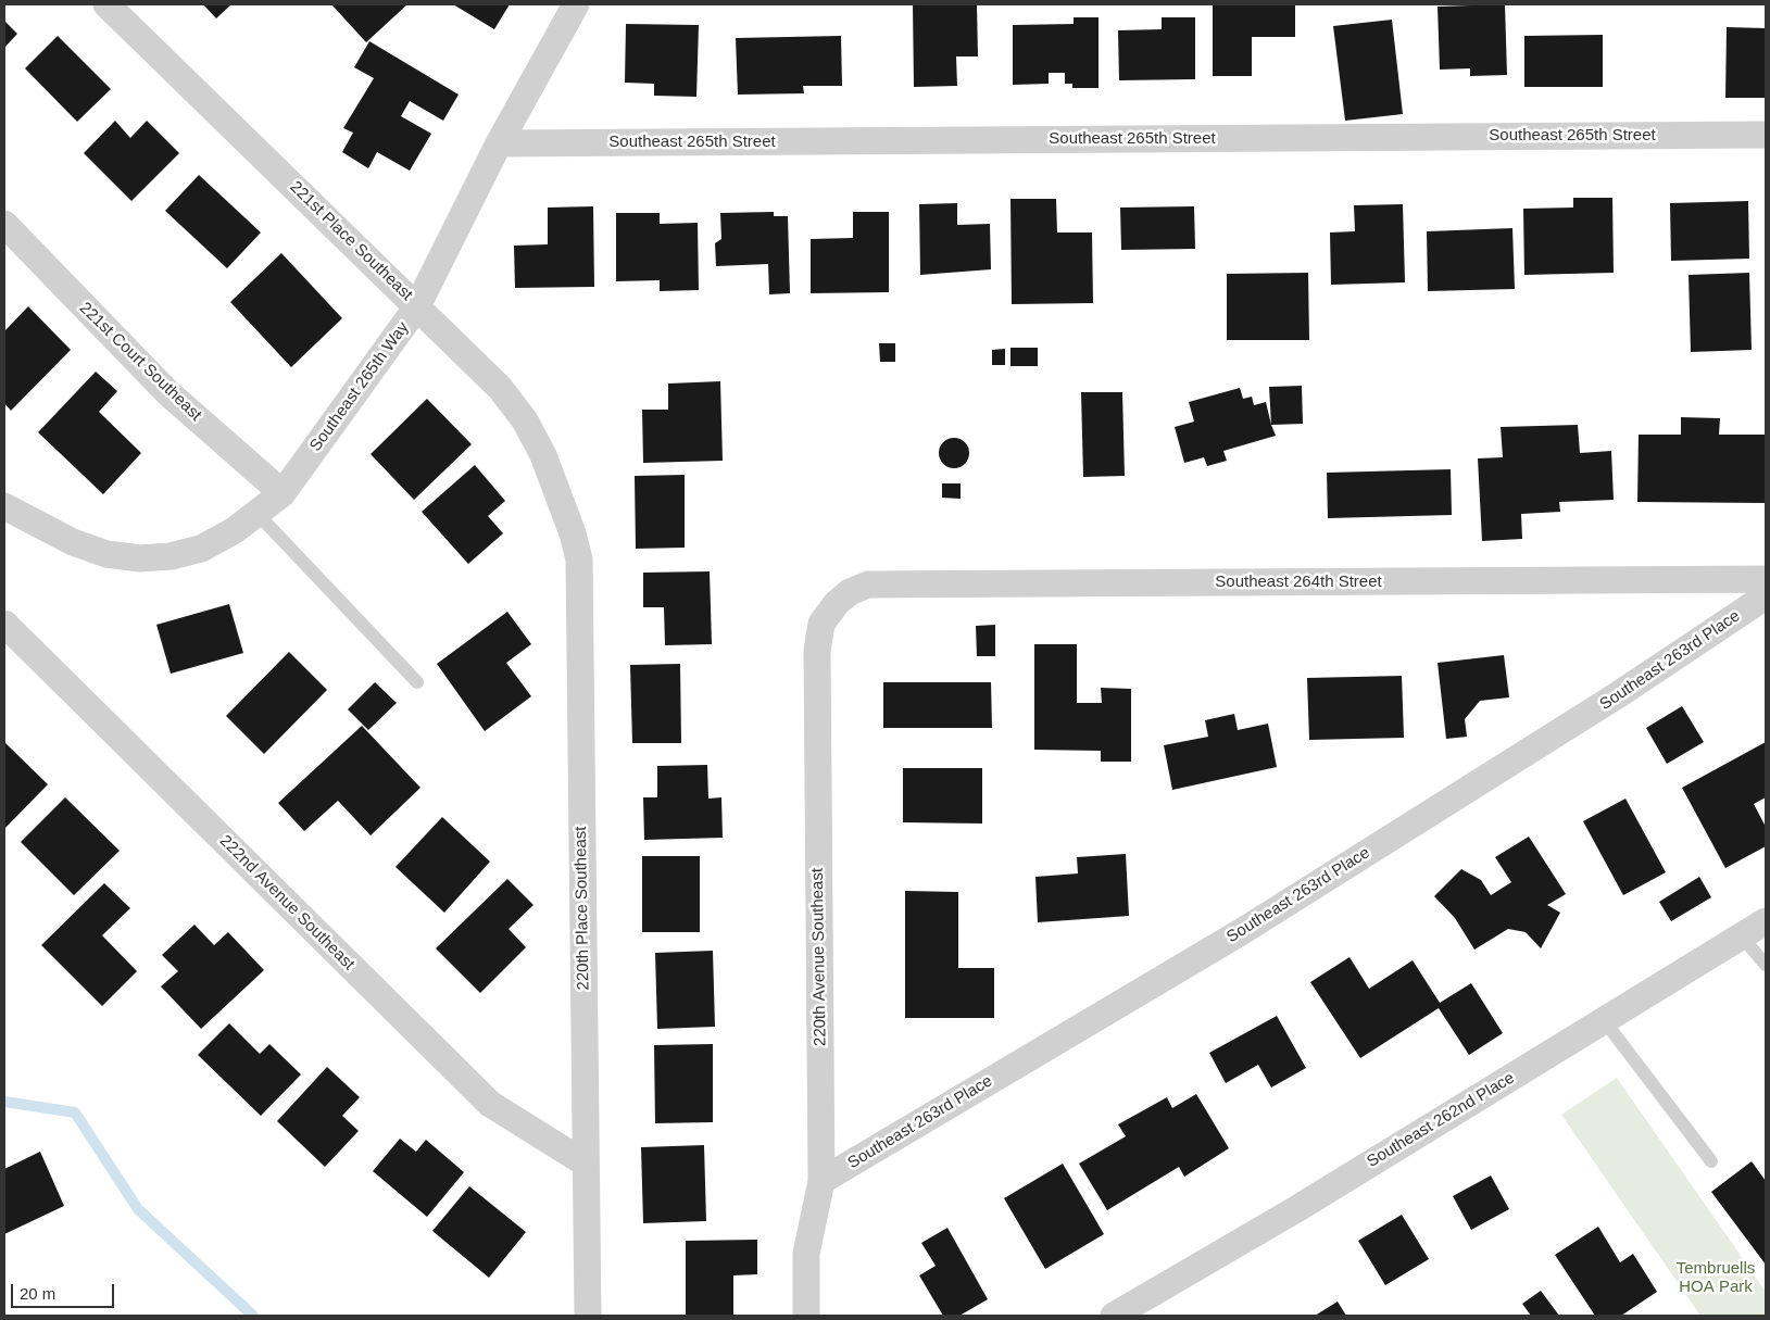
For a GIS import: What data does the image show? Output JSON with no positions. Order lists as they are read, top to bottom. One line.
{"streets":{"street":["Southeast 265th Street","221st Place Southeast","221st Court Southeast","Southeast 265th Way","Southeast 264th Street","Southeast 263rd Place","222nd Avenue Southeast","220th Place Southeast","220th Avenue Southeast","Southeast 262nd Place"]},"crossings":[["Southeast 265th Street","Southeast 265th Way"],["221st Place Southeast","Southeast 265th Way"],["221st Place Southeast","220th Place Southeast"],["221st Court Southeast","Southeast 265th Way"],["Southeast 264th Street","220th Avenue Southeast"],["Southeast 263rd Place","220th Avenue Southeast"],["222nd Avenue Southeast","220th Place Southeast"]],"parks":["Tembruells HOA Park"],"scale_bar":"20 m"}
